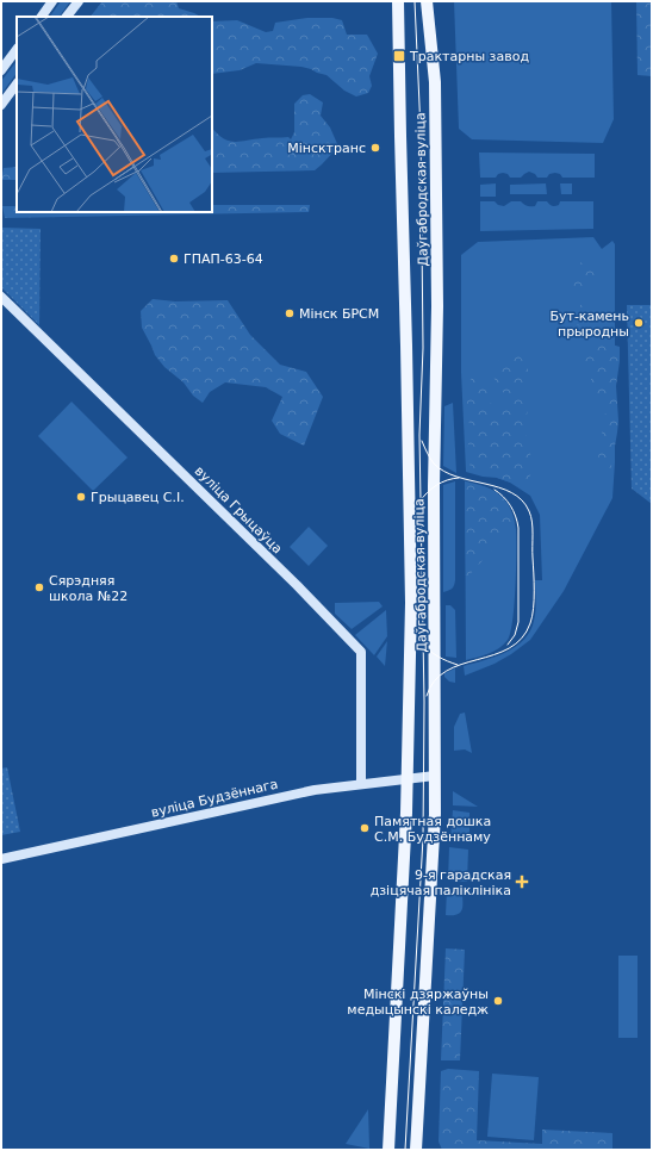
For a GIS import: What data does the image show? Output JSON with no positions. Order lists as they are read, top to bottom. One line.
{"streets":{"main road":["Даўгабродская вуліца"],"street":["вуліца Грыцаўца","вуліца Будзённага"]},"crossings":[["Даўгабродская вуліца","вуліца Будзённага"],["вуліца Грыцаўца","вуліца Будзённага"]],"places":{"transit":["Трактарны завод"],"other":["Мінсктранс","ГПАП-63-64","Мінск БРСМ","Бут-камень прыродны","Грыцавец С.І.","Сярэдняя школа №22","Памятная дошка С.М. Будзённаму","Мінскі дзяржаўны медыцынскі каледж"],"health":["9-я гарадская дзіцячая паліклініка"]}}
